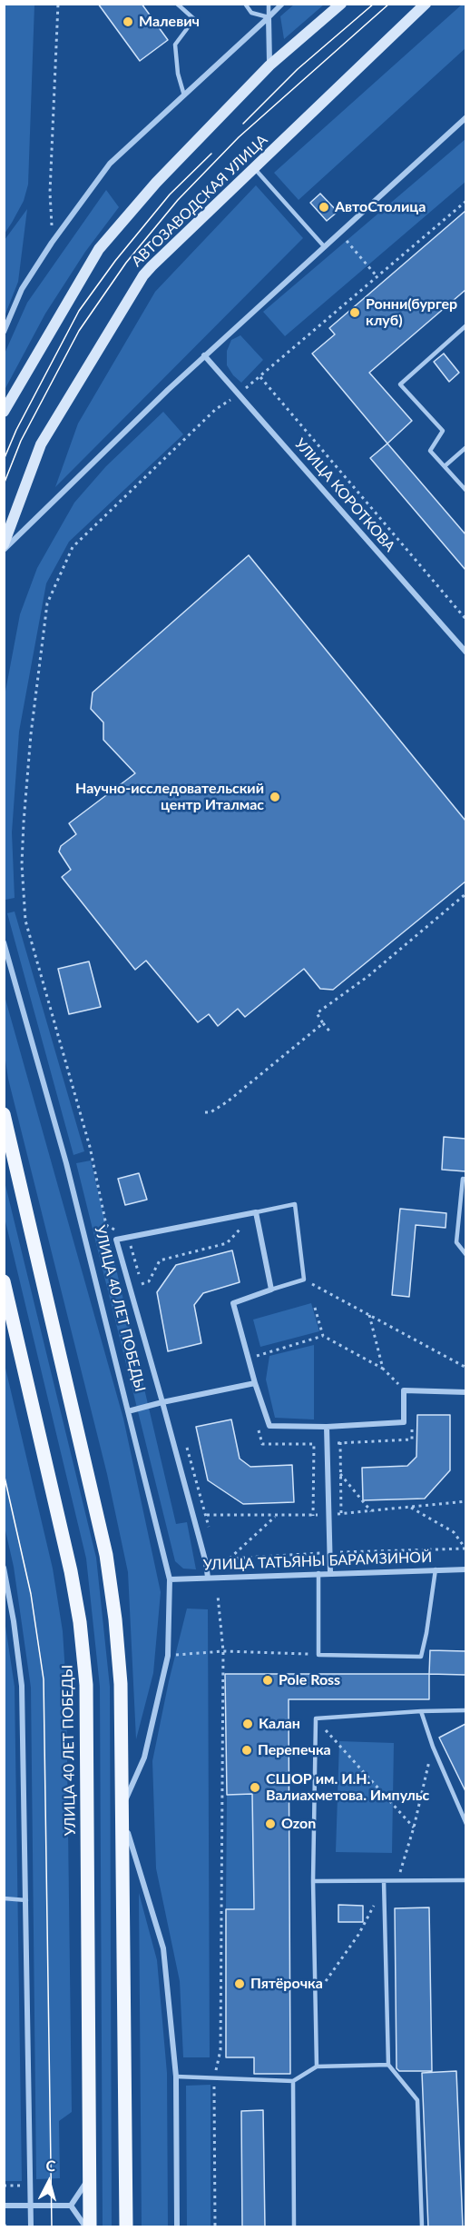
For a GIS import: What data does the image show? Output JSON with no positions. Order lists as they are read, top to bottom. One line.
{"streets":{"main road":["АВТОЗАВОДСКАЯ УЛИЦА","УЛИЦА 40 ЛЕТ ПОБЕДЫ"],"street":["УЛИЦА КОРОТКОВА","УЛИЦА ТАТЬЯНЫ БАРАМЗИНОЙ"]},"crossings":[["УЛИЦА 40 ЛЕТ ПОБЕДЫ","УЛИЦА ТАТЬЯНЫ БАРАМЗИНОЙ"]],"places":["Малевич","АвтоСтолица","Ронни(бургер клуб)","Научно-исследовательский центр Италмас","Pole Ross","Калан","Перепечка","СШОР им. И.Н. Валиахметова. Импульс","Ozon","Пятёрочка"],"north":"top"}
